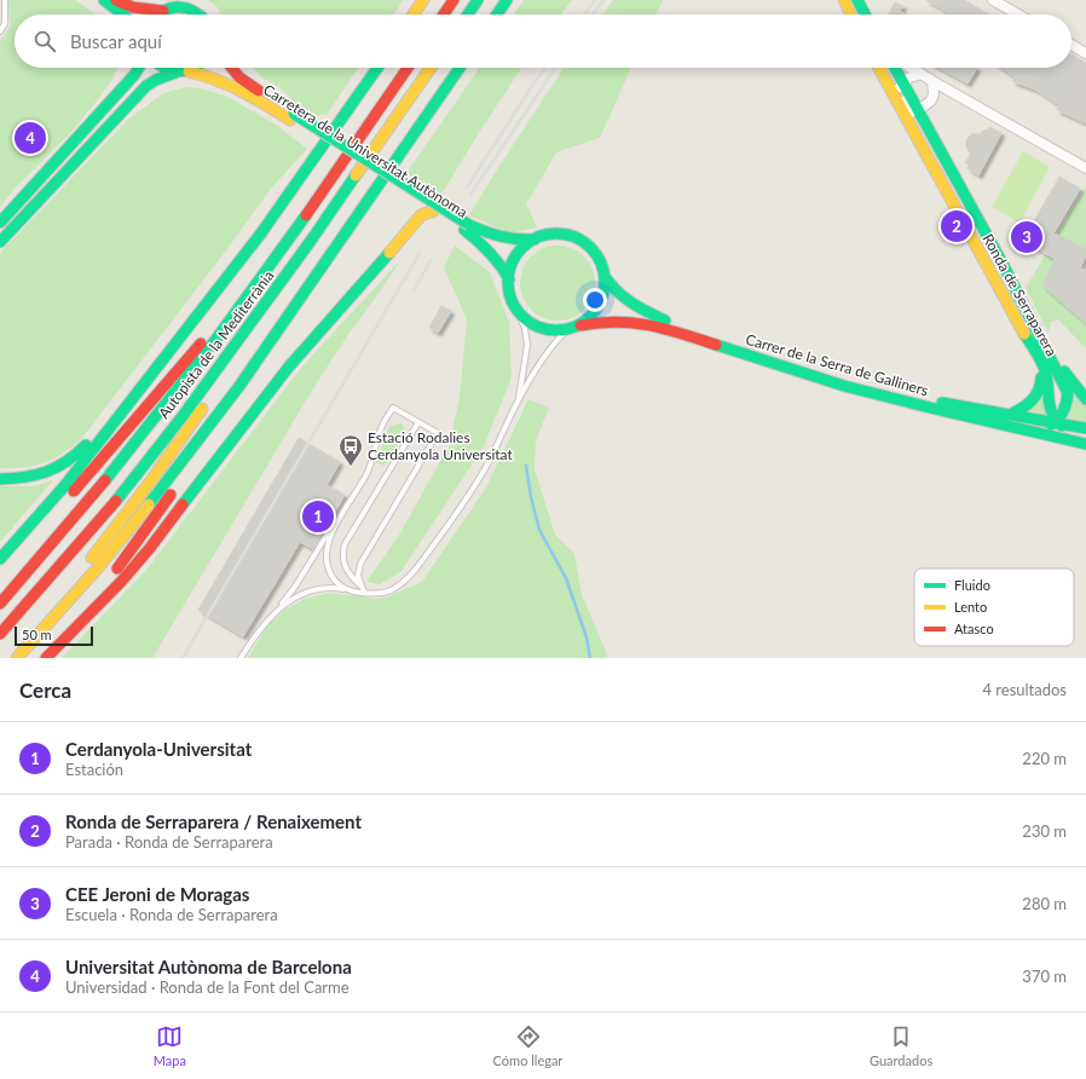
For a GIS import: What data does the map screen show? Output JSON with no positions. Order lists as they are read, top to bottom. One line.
{"streets":{"main road":["Carretera de la Universitat Autònoma","Ronda de Serraparera","Autopista de la Mediterrània","Carrer de la Serra de Galliners"]},"crossings":[["Carretera de la Universitat Autònoma","Carrer de la Serra de Galliners"],["Ronda de Serraparera","Carrer de la Serra de Galliners"]],"places":{"bus stop":["Estació Rodalies Cerdanyola Universitat"]},"legend":["Fluido","Lento","Atasco"],"scale_bar":"50 m","page":{"search":"Buscar aquí","pins":["4","2","3","1"],"scale":"50 m","heading":["Cerca","4 resultados"],"list":[{"mark":"1","name":"Cerdanyola-Universitat","note":"Estación","value":"220 m"},{"mark":"2","name":"Ronda de Serraparera / Renaixement","note":"Parada · Ronda de Serraparera","value":"230 m"},{"mark":"3","name":"CEE Jeroni de Moragas","note":"Escuela · Ronda de Serraparera","value":"280 m"},{"mark":"4","name":"Universitat Autònoma de Barcelona","note":"Universidad · Ronda de la Font del Carme","value":"370 m"}],"nav":["Mapa","Cómo llegar","Guardados"]}}
